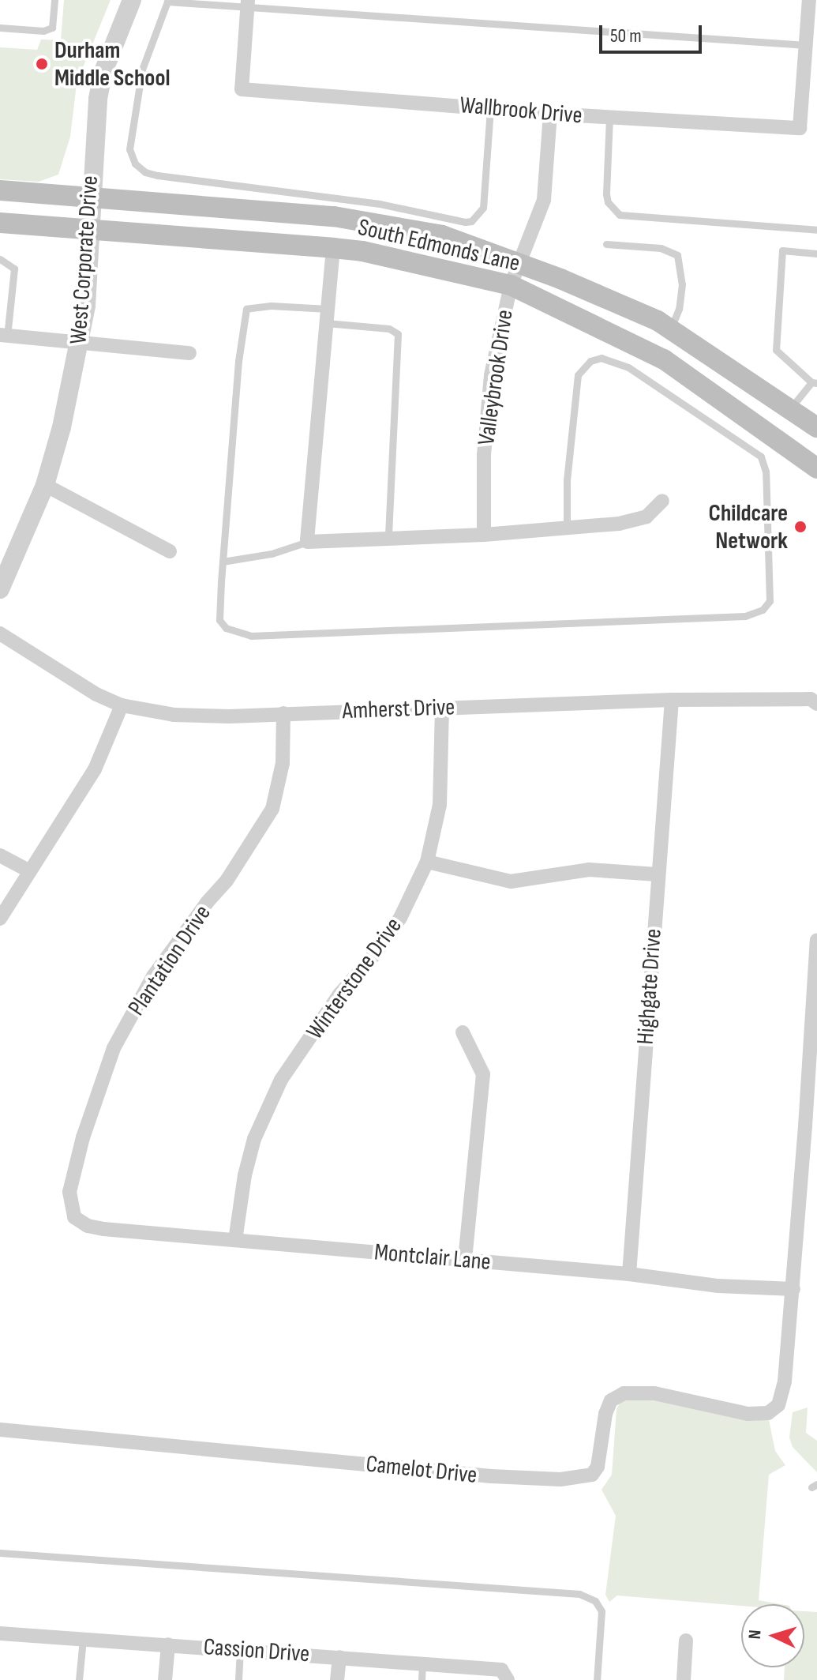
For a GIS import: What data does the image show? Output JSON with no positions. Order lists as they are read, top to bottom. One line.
{"streets":{"main road":["South Edmonds Lane"],"street":["Wallbrook Drive","West Corporate Drive","Valleybrook Drive","Amherst Drive","Plantation Drive","Winterstone Drive","Highgate Drive","Montclair Lane","Camelot Drive","Cassion Drive"]},"crossings":[["Wallbrook Drive","Valleybrook Drive"],["South Edmonds Lane","West Corporate Drive"],["South Edmonds Lane","Valleybrook Drive"],["Amherst Drive","Plantation Drive"],["Amherst Drive","Winterstone Drive"],["Amherst Drive","Highgate Drive"],["Plantation Drive","Montclair Lane"],["Winterstone Drive","Montclair Lane"],["Highgate Drive","Montclair Lane"],["Montclair Lane","Camelot Drive"]],"places":["Durham Middle School","Childcare Network"],"scale_bar":"50 m","north":"left"}
